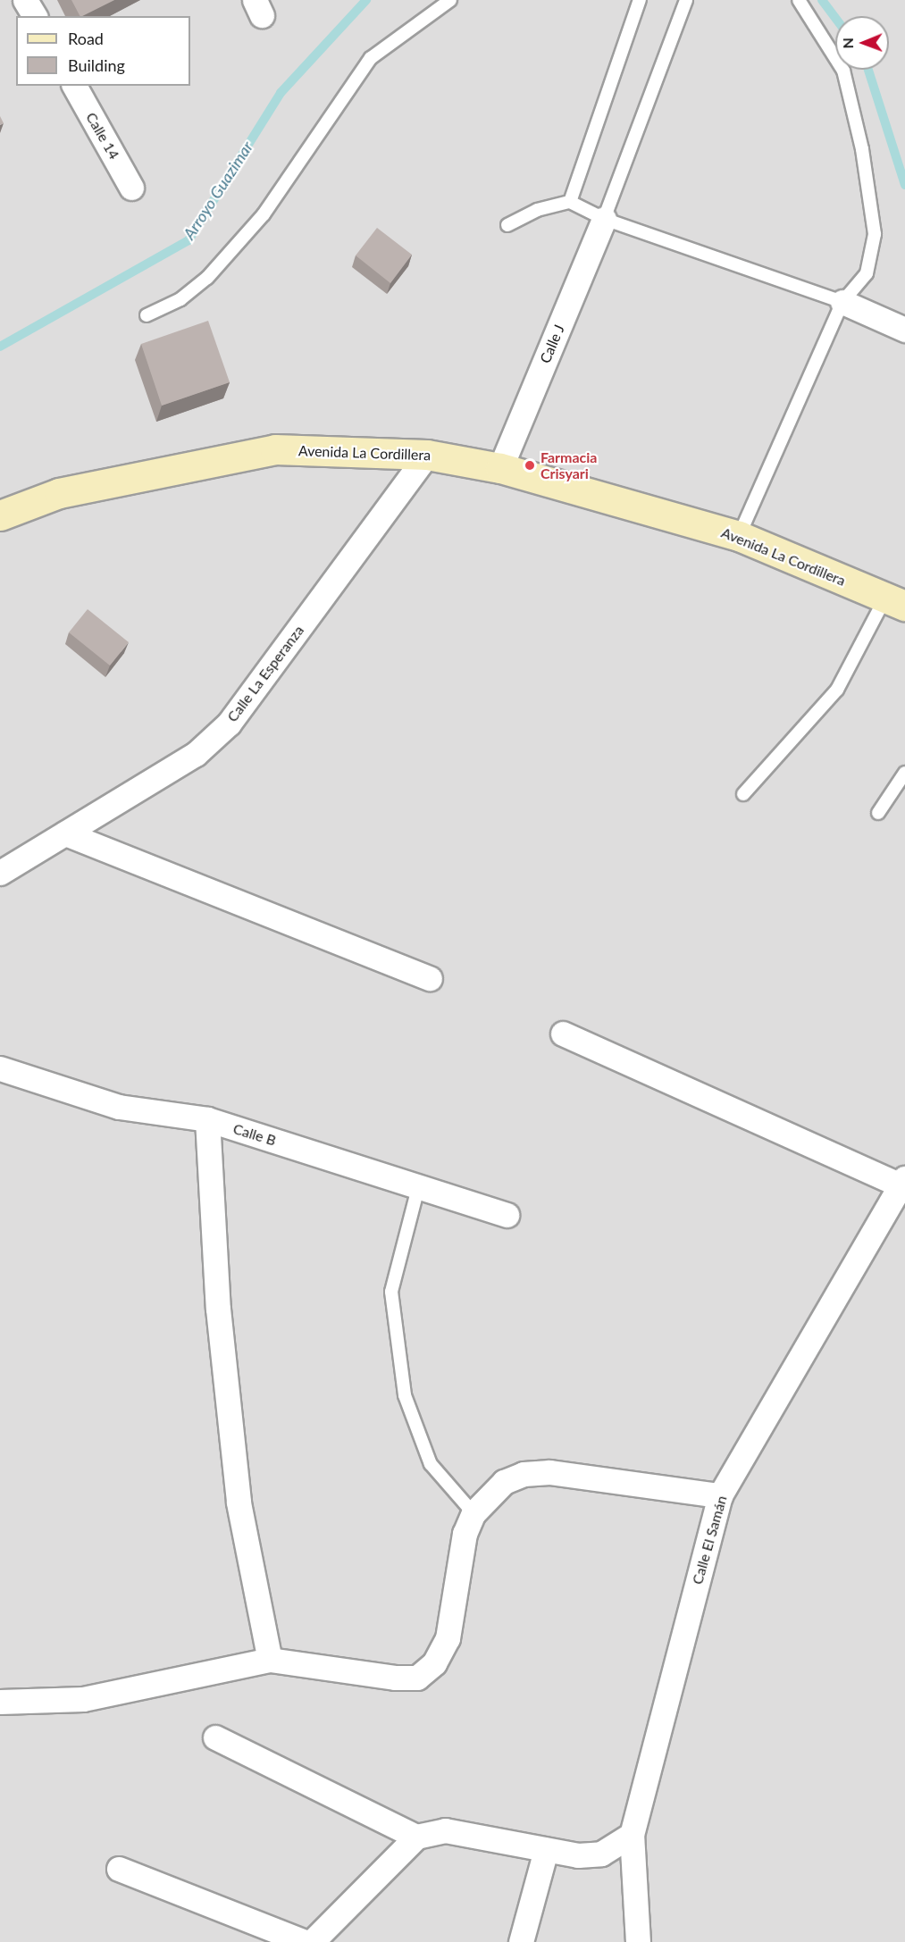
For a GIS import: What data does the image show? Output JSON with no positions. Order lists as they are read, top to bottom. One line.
{"streets":{"main road":["Avenida La Cordillera"],"street":["Calle 14","Calle J","Calle La Esperanza","Calle B","Calle El Samán"]},"crossings":[["Calle J","Avenida La Cordillera"],["Avenida La Cordillera","Calle La Esperanza"]],"water":["Arroyo Guazimar"],"places":["Farmacia Crisyari"],"legend":["Road","Building"],"north":"left"}
